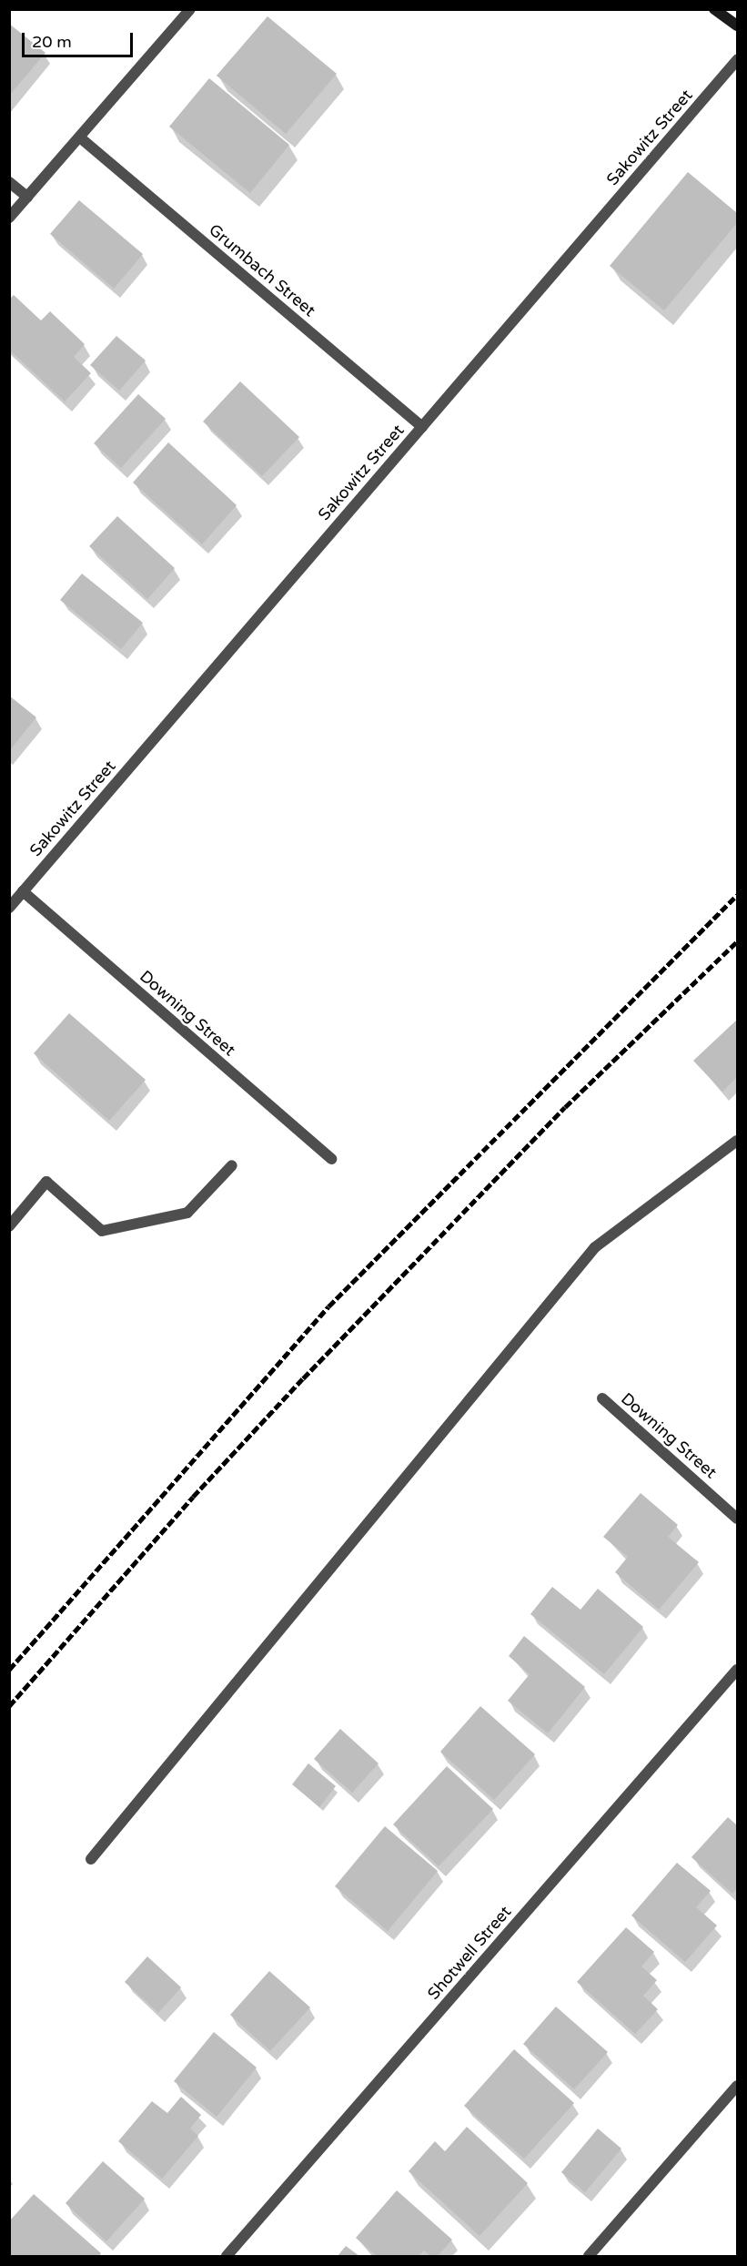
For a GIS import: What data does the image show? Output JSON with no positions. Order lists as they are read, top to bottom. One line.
{"streets":{"street":["Sakowitz Street","Grumbach Street","Downing Street","Shotwell Street"]},"crossings":[["Sakowitz Street","Grumbach Street"],["Sakowitz Street","Downing Street"]],"scale_bar":"20 m"}
